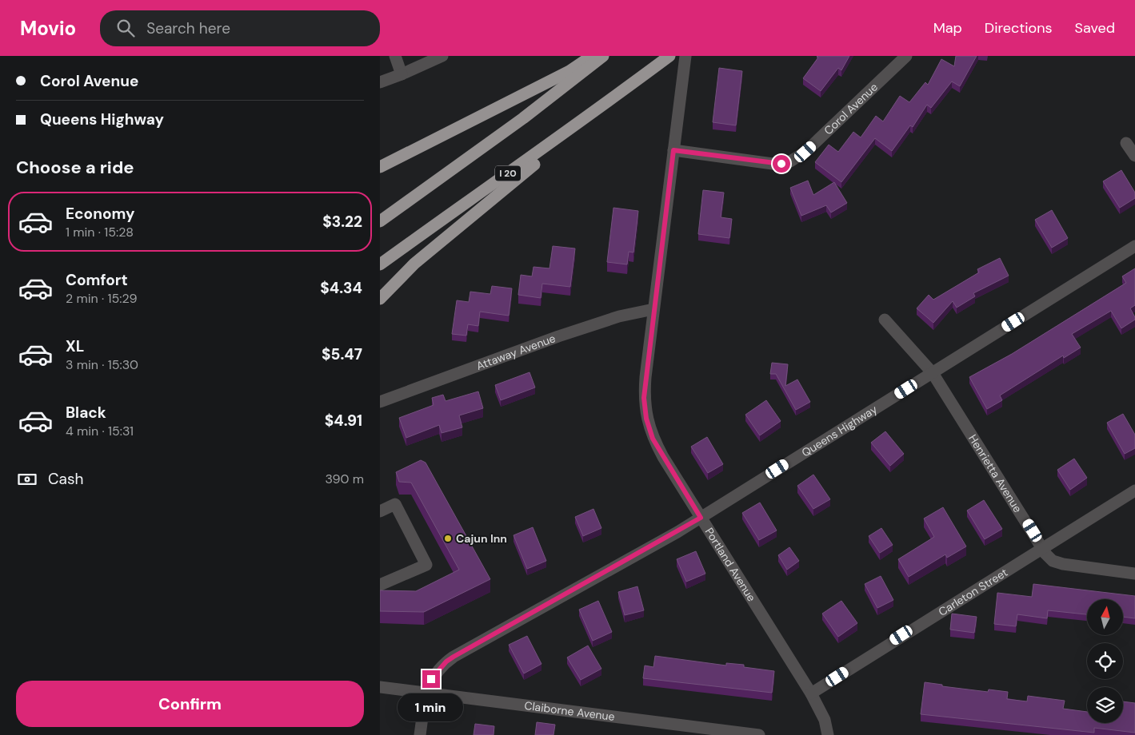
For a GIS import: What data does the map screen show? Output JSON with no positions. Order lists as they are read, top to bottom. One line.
{"streets":{"highway":["I 20"],"street":["Corol Avenue","Attaway Avenue","Queens Highway","Henrietta Avenue","Portland Avenue","Carleton Street","Claiborne Avenue"]},"crossings":[["Corol Avenue","Portland Avenue"],["Attaway Avenue","Portland Avenue"],["Queens Highway","Henrietta Avenue"],["Queens Highway","Portland Avenue"],["Queens Highway","Claiborne Avenue"],["Henrietta Avenue","Carleton Street"],["Portland Avenue","Carleton Street"]],"places":["Cajun Inn"],"north":"top","page":{"header":"Movio","search":"Search here","nav":["Map","Directions","Saved"],"banner":["Corol Avenue","Queens Highway"],"heading":"Choose a ride","list":[{"name":"Economy","note":"1 min · 15:28","value":"$3.22"},{"name":"Comfort","note":"2 min · 15:29","value":"$4.34"},{"name":"XL","note":"3 min · 15:30","value":"$5.47"},{"name":"Black","note":"4 min · 15:31","value":"$4.91"}],"pay":["Cash","390 m"],"buttons":"Confirm","bubble":"1 min"}}
